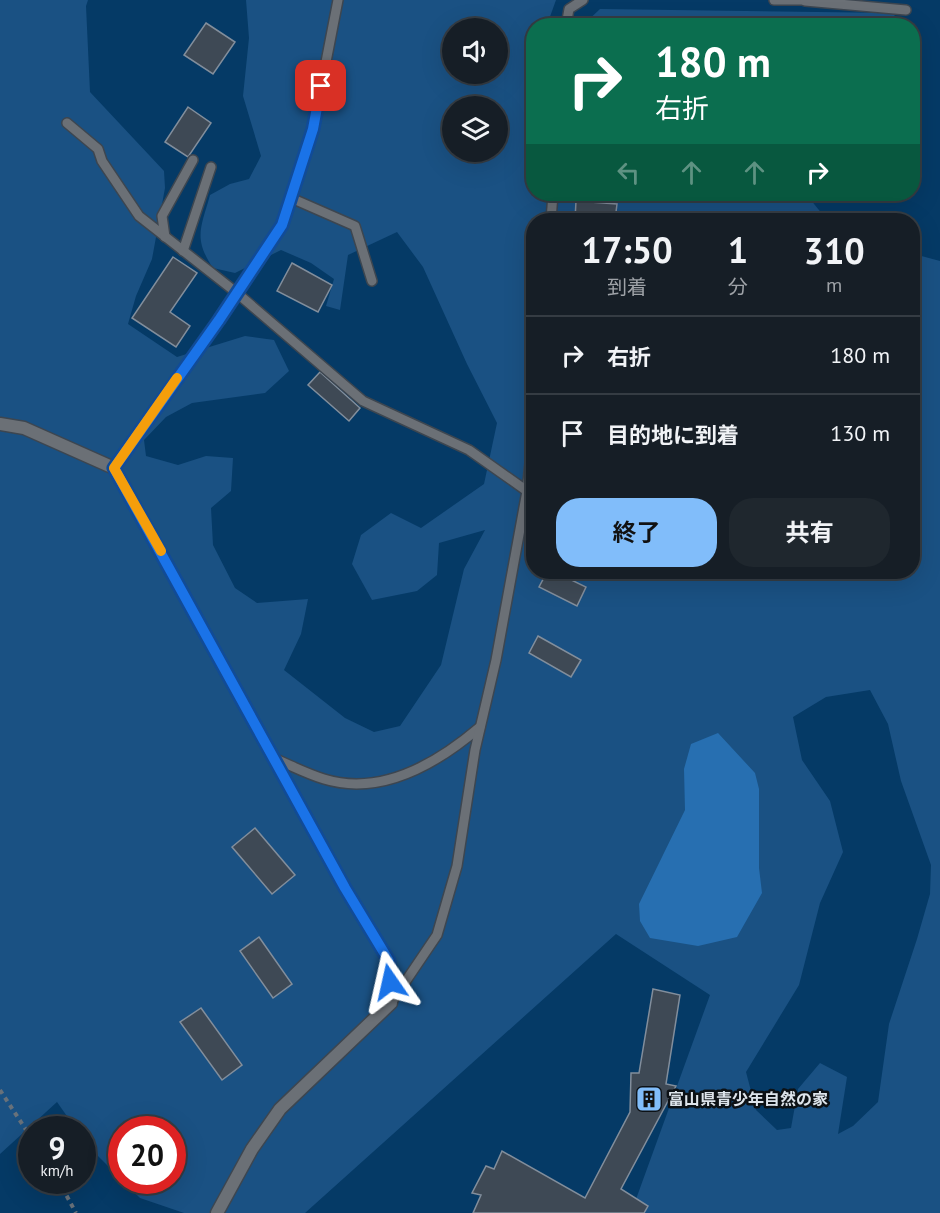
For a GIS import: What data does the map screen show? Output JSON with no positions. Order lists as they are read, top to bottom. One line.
{"places":{"building":["富山県青少年自然の家"]},"page":{"turn":["180 m","右折"],"eta":["17:50","到着","1","分","310","m"],"list":[{"name":"右折","value":"180 m"},{"name":"目的地に到着","value":"130 m"}],"buttons":["終了","共有"],"speed":"9 km/h","limit":"20"}}
